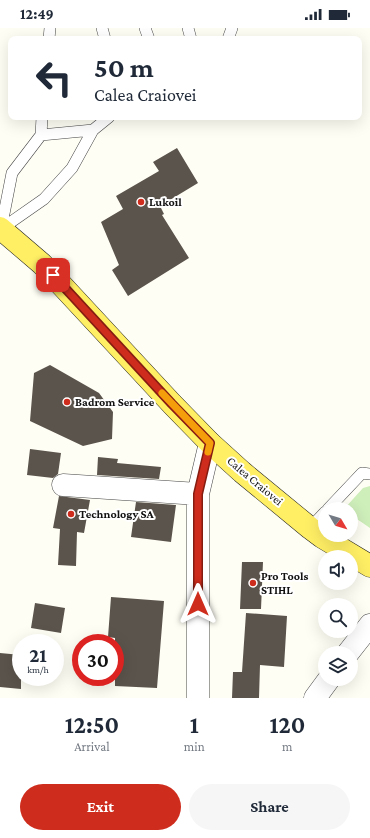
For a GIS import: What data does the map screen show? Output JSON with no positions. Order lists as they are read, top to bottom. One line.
{"streets":{"main road":["Calea Craiovei"]},"places":["Lukoil","Badrom Service","Technology SA","Pro Tools STIHL"],"north":"bottom right","page":{"status":"12:49","turn":["50 m","Calea Craiovei"],"speed":"21 km/h","limit":"30","eta":["12:50","Arrival","1","min","120","m"],"buttons":["Exit","Share"]}}
